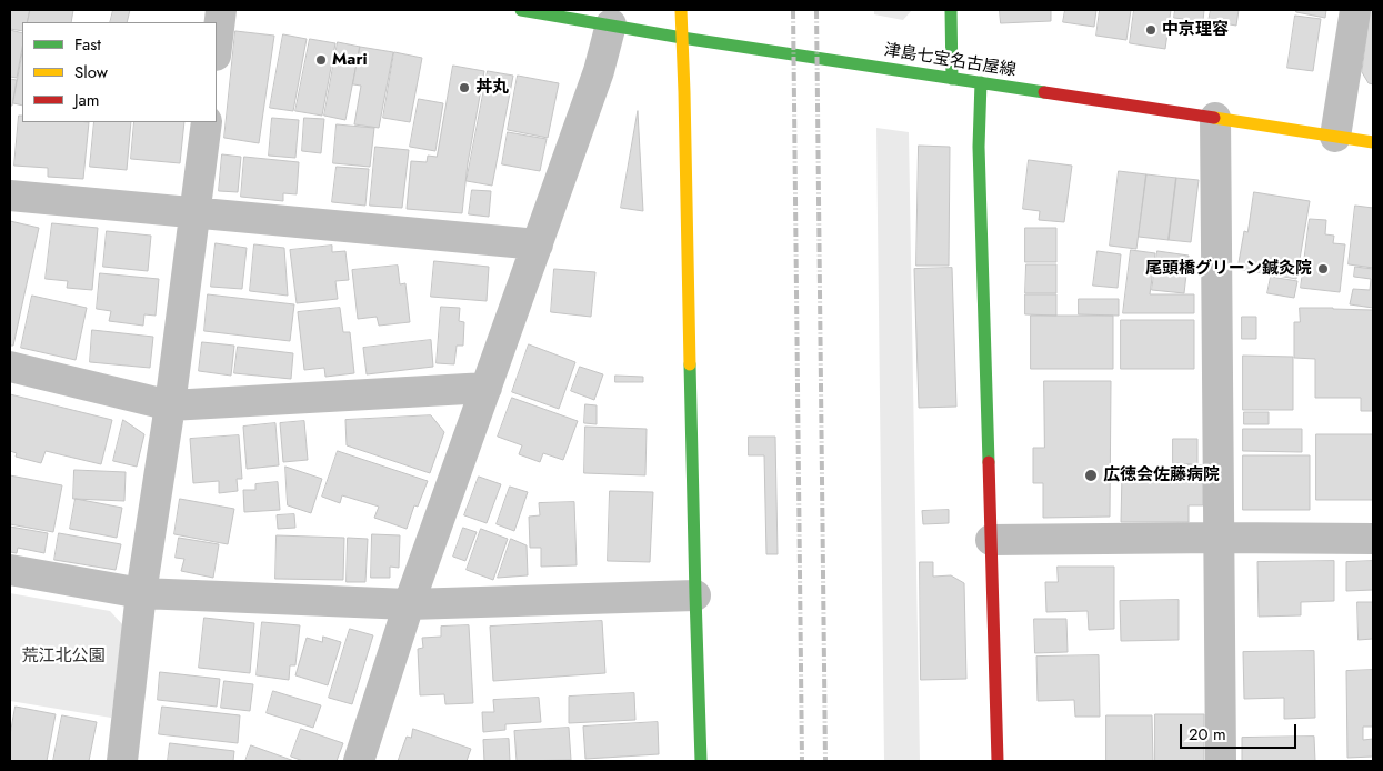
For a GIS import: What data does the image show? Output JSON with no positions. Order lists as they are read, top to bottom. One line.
{"streets":{"street":["津島七宝名古屋線"]},"parks":["荒江北公園"],"places":["中京理容","Mari","丼丸","尾頭橋グリーン鍼灸院","広徳会佐藤病院"],"legend":["Fast","Slow","Jam"],"scale_bar":"20 m"}
